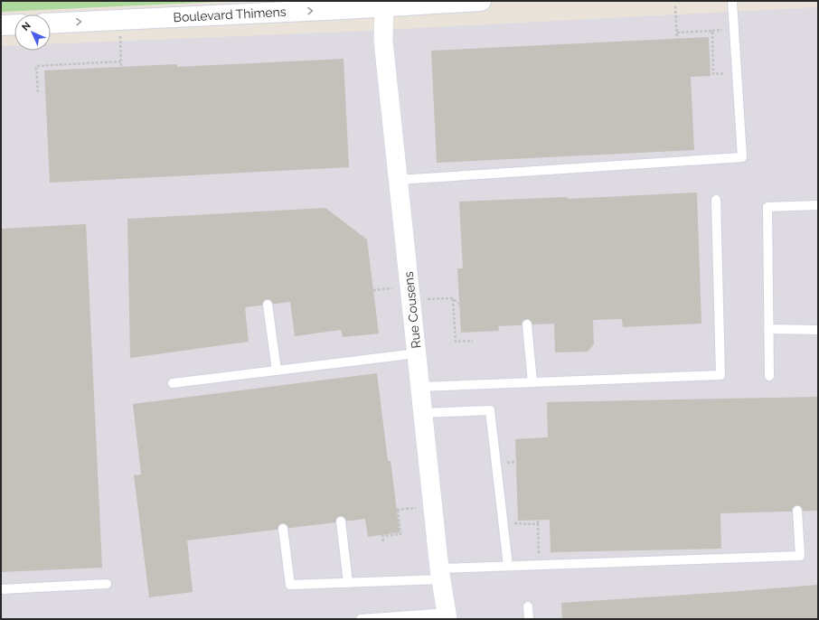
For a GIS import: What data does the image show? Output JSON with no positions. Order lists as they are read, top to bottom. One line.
{"streets":{"street":["Boulevard Thimens","Rue Cousens"]},"crossings":[["Boulevard Thimens","Rue Cousens"]],"one_way":["Boulevard Thimens"],"north":"top left"}
